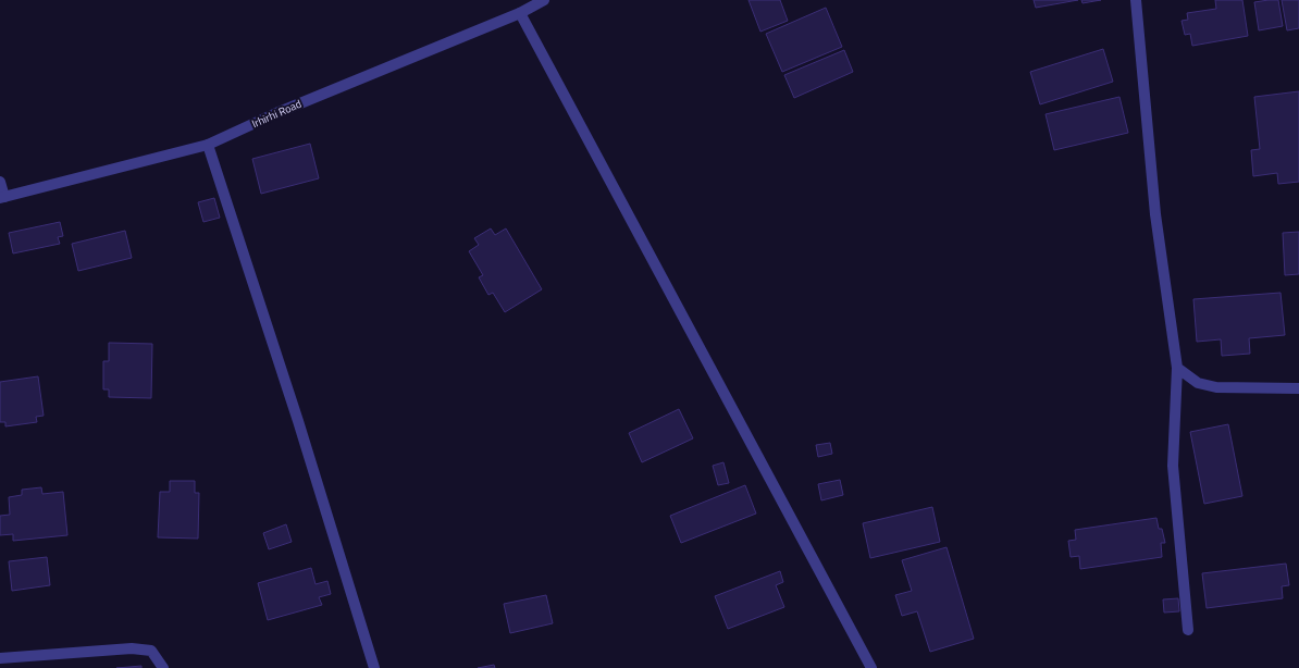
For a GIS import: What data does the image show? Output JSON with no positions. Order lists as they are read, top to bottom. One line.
{"streets":{"street":["Irhirhi Road"]}}
